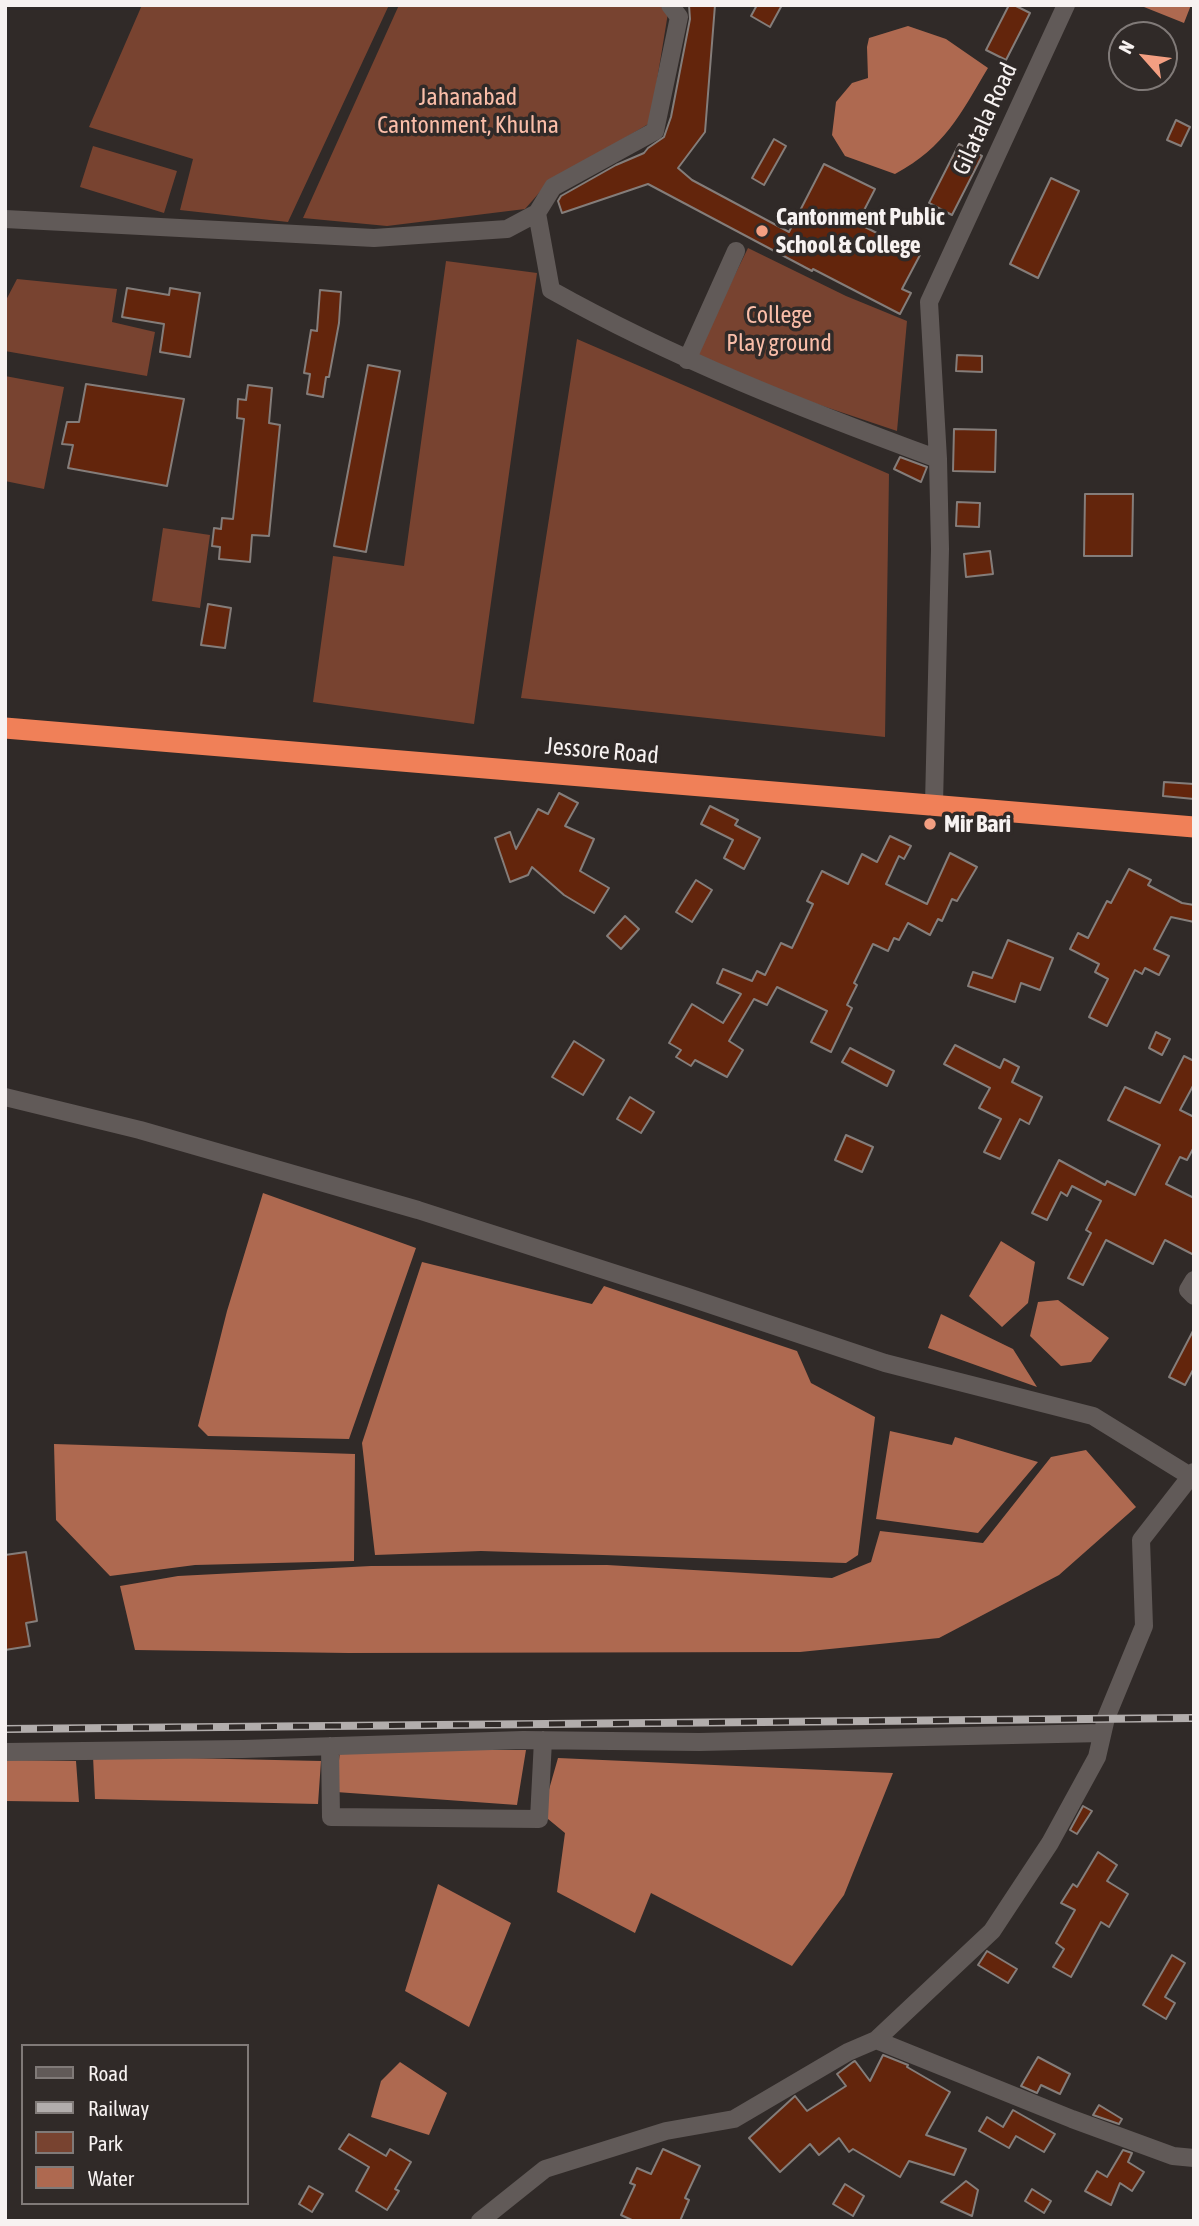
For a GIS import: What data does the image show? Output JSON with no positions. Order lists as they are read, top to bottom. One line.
{"streets":{"highway":["Jessore Road"],"street":["Gilatala Road"]},"crossings":[["Gilatala Road","Jessore Road"]],"parks":["Jahanabad Cantonment, Khulna","College Play ground"],"places":["Cantonment Public School & College","Mir Bari"],"legend":["Road","Railway","Park","Water"],"north":"top left"}
